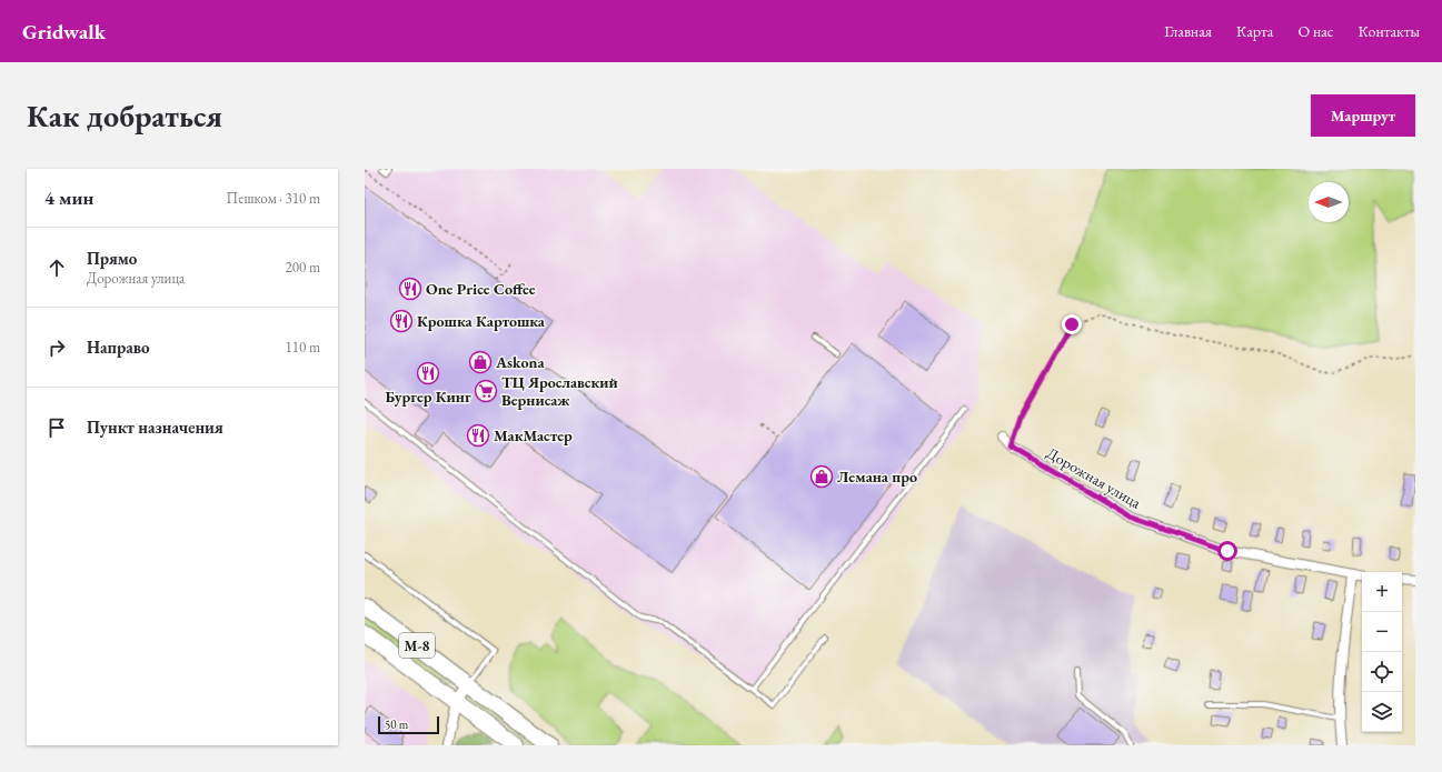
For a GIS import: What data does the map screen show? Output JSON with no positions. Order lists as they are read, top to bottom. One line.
{"streets":{"highway":["М-8"],"street":["Дорожная улица"]},"places":{"restaurant":["One Price Coffee","Крошка Картошка","Бургер Кинг","МакМастер"],"shop":["Askona","Лемана про"],"supermarket":["ТЦ Ярославский Вернисаж"]},"scale_bar":"50 m","north":"left","page":{"header":"Gridwalk","nav":["Главная","Карта","О нас","Контакты"],"buttons":"Маршрут","title":"Как добраться","heading":["4 мин","Пешком · 310 m"],"list":[["Прямо","Дорожная улица","200 m"],["Направо","110 m"],"Пункт назначения"],"map_buttons":["+","−"],"scale":"50 m"}}
